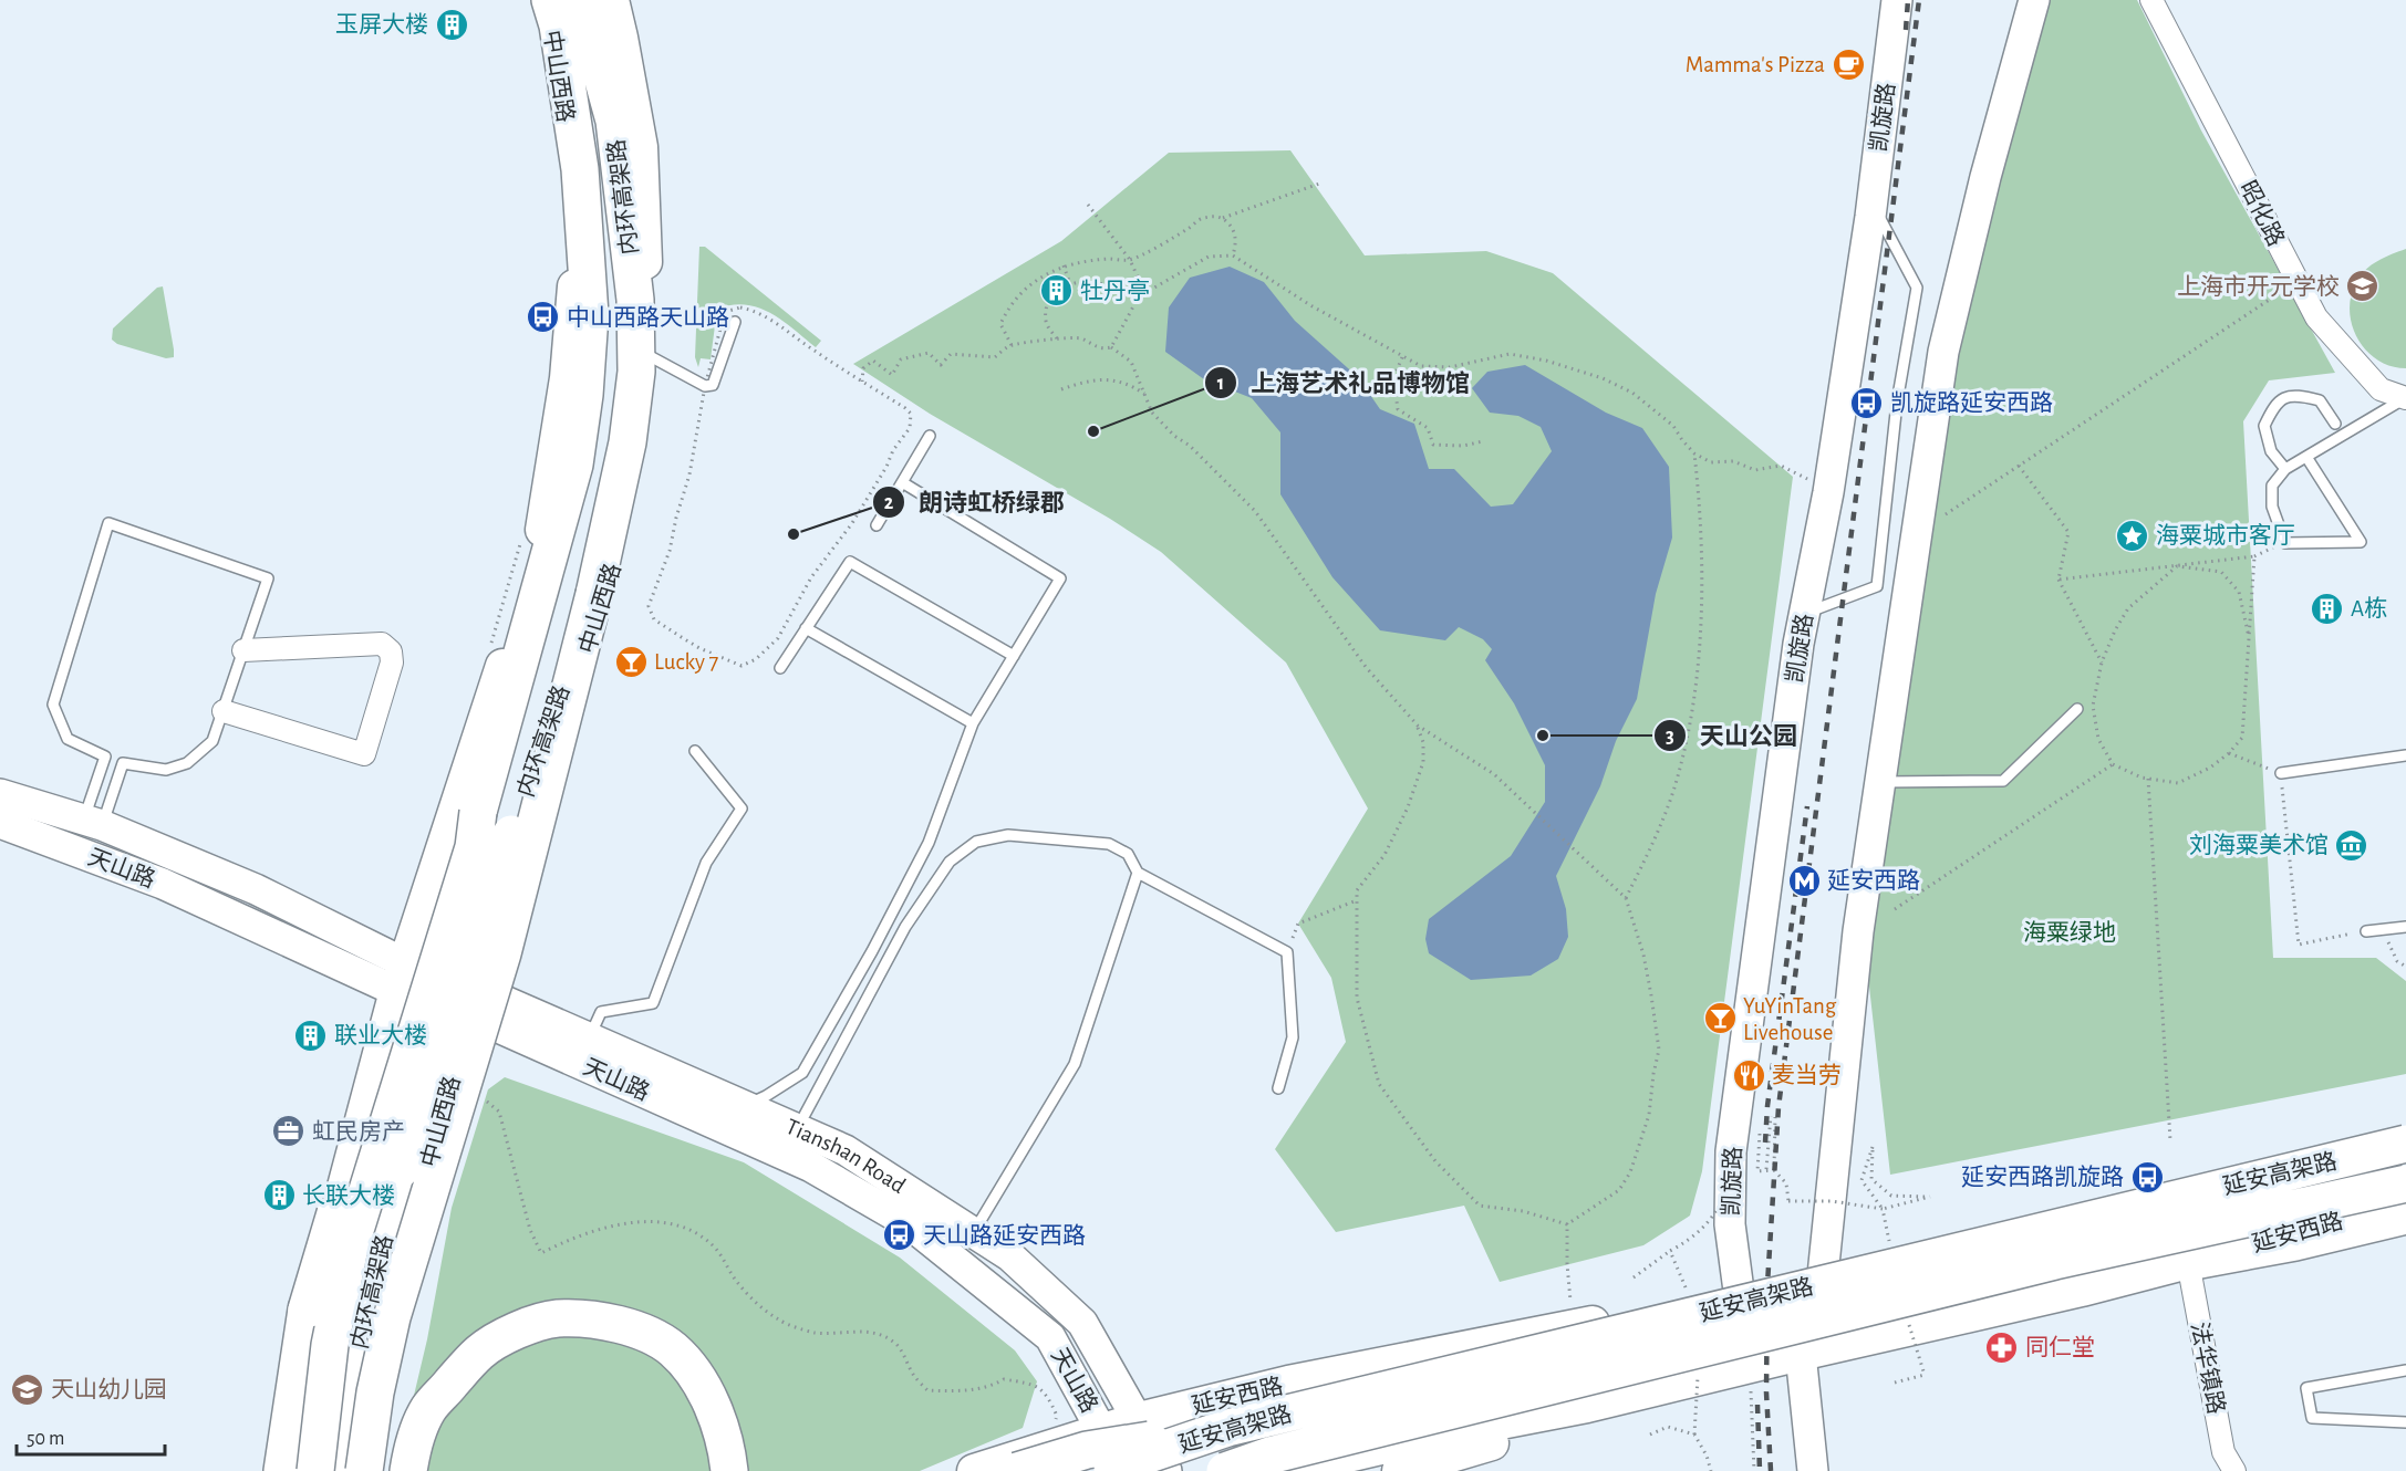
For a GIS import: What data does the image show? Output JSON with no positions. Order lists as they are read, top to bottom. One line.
{"streets":{"highway":["内环高架路","延安高架路"],"main road":["中山西路","延安西路"],"street":["凯旋路","昭化路","天山路","Tianshan Road","法华镇路"]},"crossings":[["中山西路","天山路"],["中山西路","Tianshan Road"],["凯旋路","延安西路"],["天山路","Tianshan Road"],["天山路","延安高架路"],["天山路","延安西路"],["Tianshan Road","延安高架路"],["Tianshan Road","延安西路"],["延安高架路","延安西路"],["延安西路","法华镇路"]],"parks":["海粟绿地"],"places":{"building":["玉屏大楼","牡丹亭","A栋","联业大楼","长联大楼"],"cafe":["Mamma's Pizza"],"school or university":["上海市开元学校","天山幼儿园"],"bus stop":["中山西路天山路","凯旋路延安西路","延安西路凯旋路","天山路延安西路"],"other":["上海艺术礼品博物馆","朗诗虹桥绿郡","天山公园"],"place":["海粟城市客厅"],"bar":["Lucky 7","YuYinTang Livehouse"],"museum":["刘海粟美术馆"],"metro station":["延安西路"],"restaurant":["麦当劳"],"office":["虹民房产"],"pharmacy":["同仁堂"]},"scale_bar":"50 m"}
